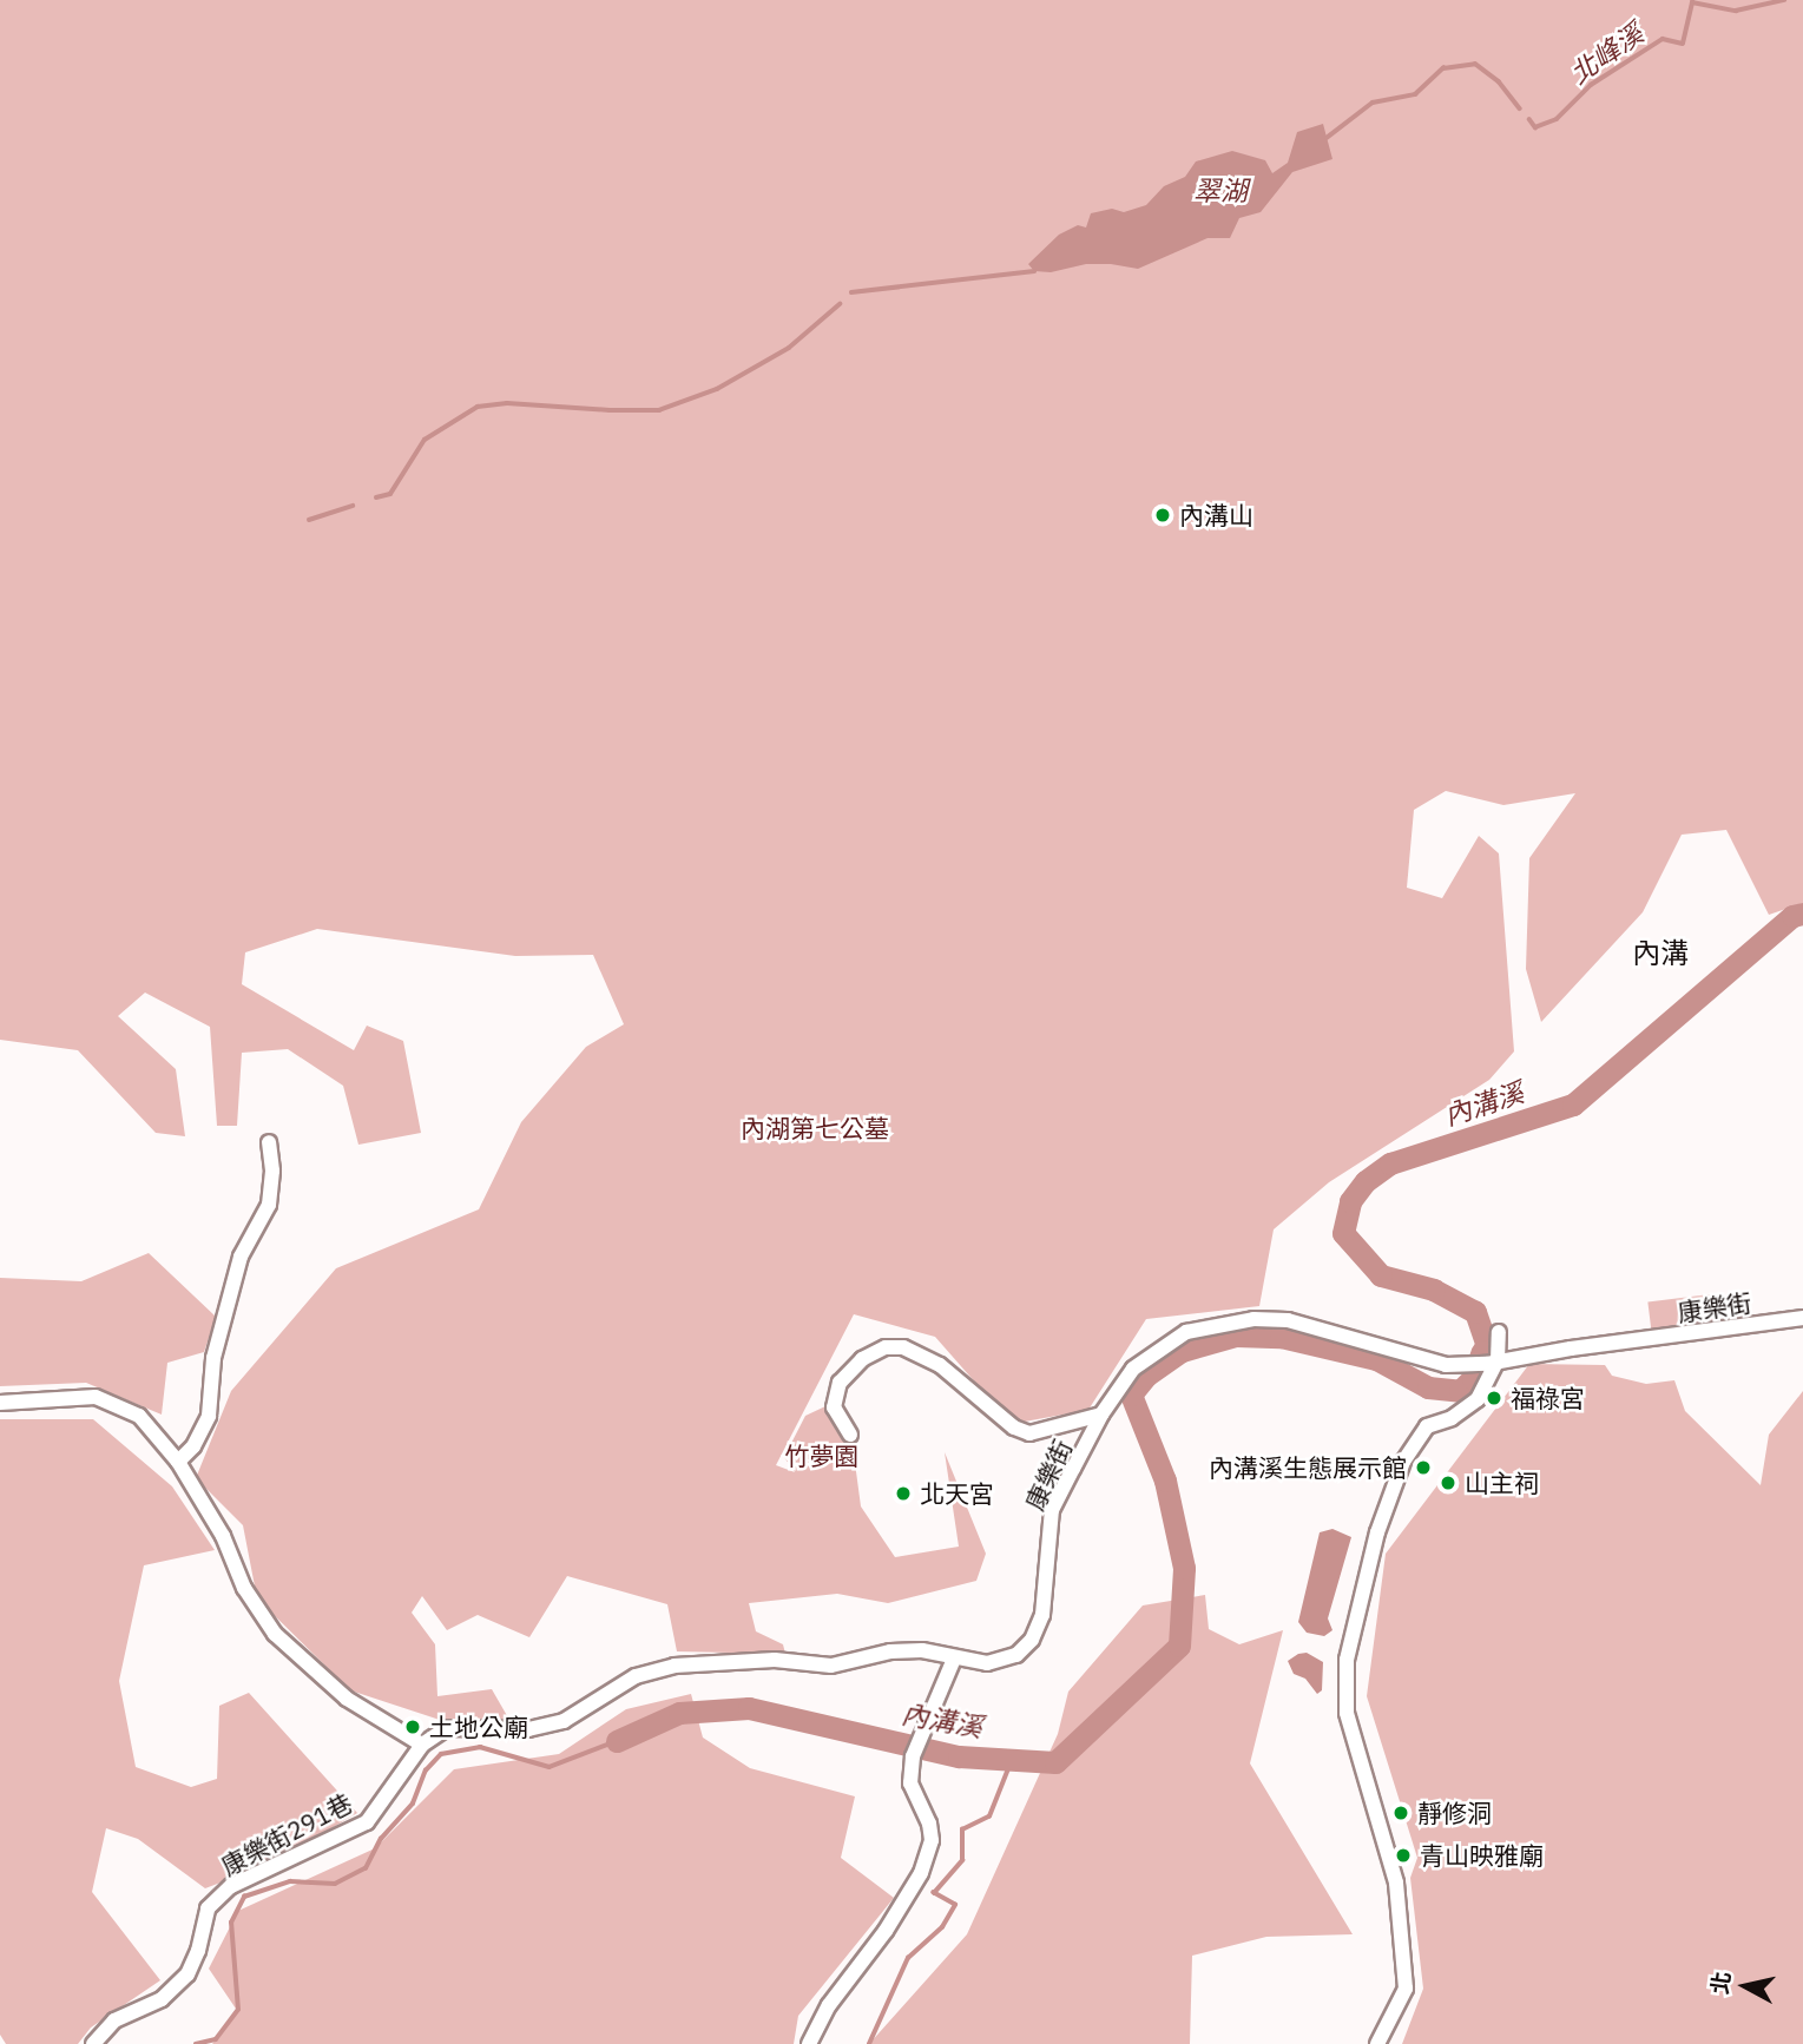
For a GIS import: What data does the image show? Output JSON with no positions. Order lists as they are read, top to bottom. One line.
{"streets":{"street":["康樂街","康樂街291巷"]},"crossings":[["康樂街","康樂街291巷"]],"districts":["內溝"],"water":["北峰溪","翠湖","內溝溪"],"parks":["內湖第七公墓","竹夢園"],"places":["內溝山","福祿宮","內溝溪生態展示館","山主祠","北天宮","土地公廟","靜修洞","青山映雅廟"],"north":"left"}
